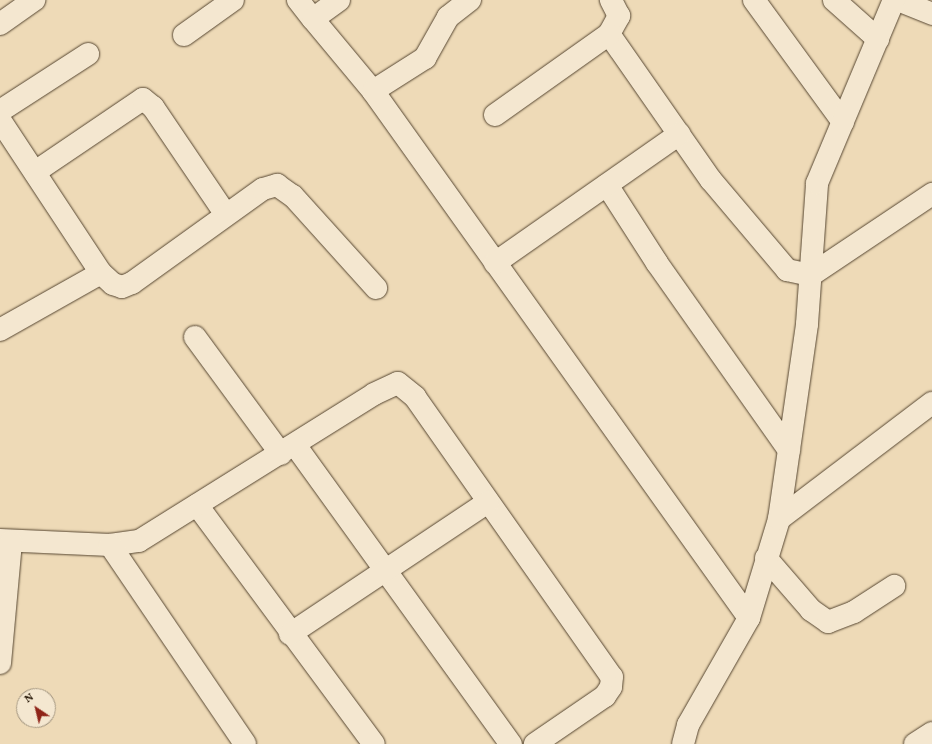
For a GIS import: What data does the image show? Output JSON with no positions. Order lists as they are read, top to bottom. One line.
{"north":"top left"}
